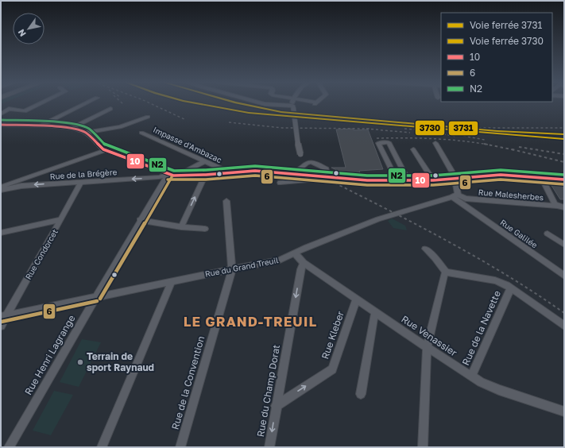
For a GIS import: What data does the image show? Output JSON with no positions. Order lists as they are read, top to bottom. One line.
{"streets":{"street":["Impasse d'Ambazac","Rue de la Brégère","Rue Malesherbes","Rue Galilée","Rue Condorcet","Rue du Grand Treuil","Rue de la Navette","Rue Kleber","Rue Venassier","Rue Henri Lagrange","Rue de la Convention","Rue du Champ Dorat"]},"crossings":[["Rue de la Brégère","Rue Condorcet"],["Rue de la Brégère","Rue Henri Lagrange"],["Rue Malesherbes","Rue Galilée"],["Rue Malesherbes","Rue du Grand Treuil"],["Rue Galilée","Rue du Grand Treuil"],["Rue Condorcet","Rue du Grand Treuil"],["Rue du Grand Treuil","Rue Venassier"],["Rue du Grand Treuil","Rue Henri Lagrange"],["Rue du Grand Treuil","Rue de la Convention"],["Rue de la Navette","Rue Venassier"],["Rue Kleber","Rue Venassier"],["Rue Kleber","Rue du Champ Dorat"],["Rue Venassier","Rue du Champ Dorat"]],"one_way":["Rue Kleber","Rue du Champ Dorat"],"districts":["LE GRAND-TREUIL"],"places":["Terrain de sport Raynaud"],"lines":["rail line 3731","rail line 3730","transit line N2","transit line 10","transit line 6"],"legend":["Voie ferrée 3731","Voie ferrée 3730","10","6","N2"],"north":"bottom left"}
